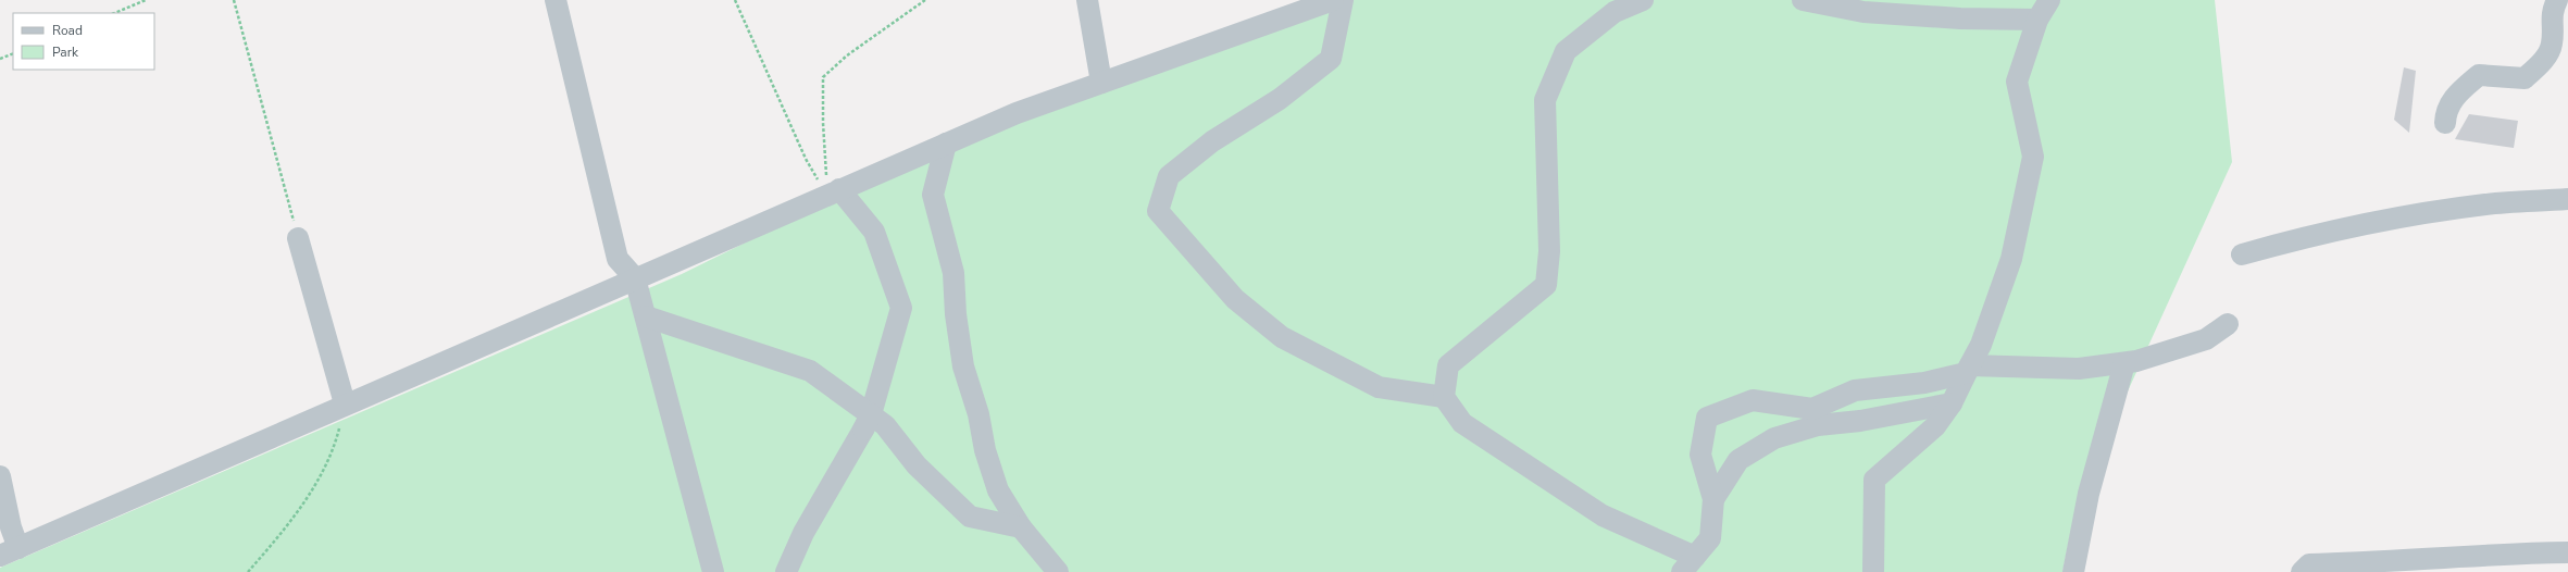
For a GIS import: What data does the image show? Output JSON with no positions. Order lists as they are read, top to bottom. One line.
{"legend":["Road","Park"]}
